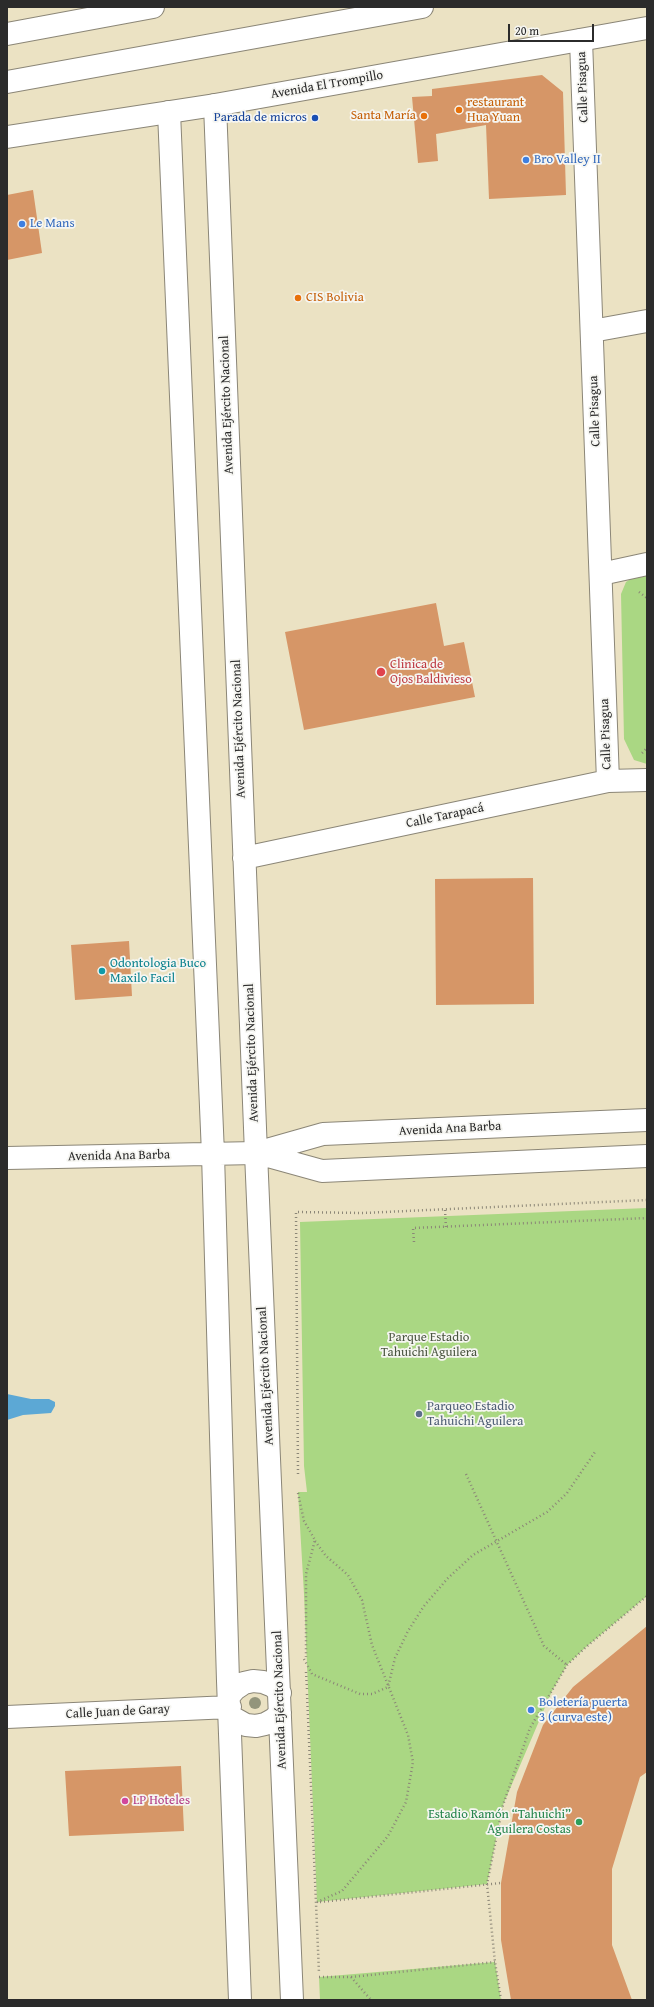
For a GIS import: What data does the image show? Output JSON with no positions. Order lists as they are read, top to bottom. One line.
{"streets":{"street":["Avenida El Trompillo","Calle Pisagua","Avenida Ejército Nacional","Calle Tarapacá","Avenida Ana Barba","Calle Juan de Garay"]},"crossings":[["Avenida El Trompillo","Calle Pisagua"],["Avenida El Trompillo","Avenida Ejército Nacional"],["Calle Pisagua","Calle Tarapacá"],["Avenida Ejército Nacional","Calle Tarapacá"],["Avenida Ejército Nacional","Avenida Ana Barba"],["Avenida Ejército Nacional","Calle Juan de Garay"]],"parks":["Parque Estadio Tahuichi Aguilera"],"places":["restaurant Hua Yuan","Santa María","Parada de micros","Bro Valley II","Le Mans","CIS Bolivia","Clinica de Ojos Baldivieso","Odontologia Buco Maxilo Facil","Parqueo Estadio Tahuichi Aguilera","Boletería puerta 3 (curva este)","LP Hoteles","Estadio Ramón “Tahuichi” Aguilera Costas"],"scale_bar":"20 m"}
